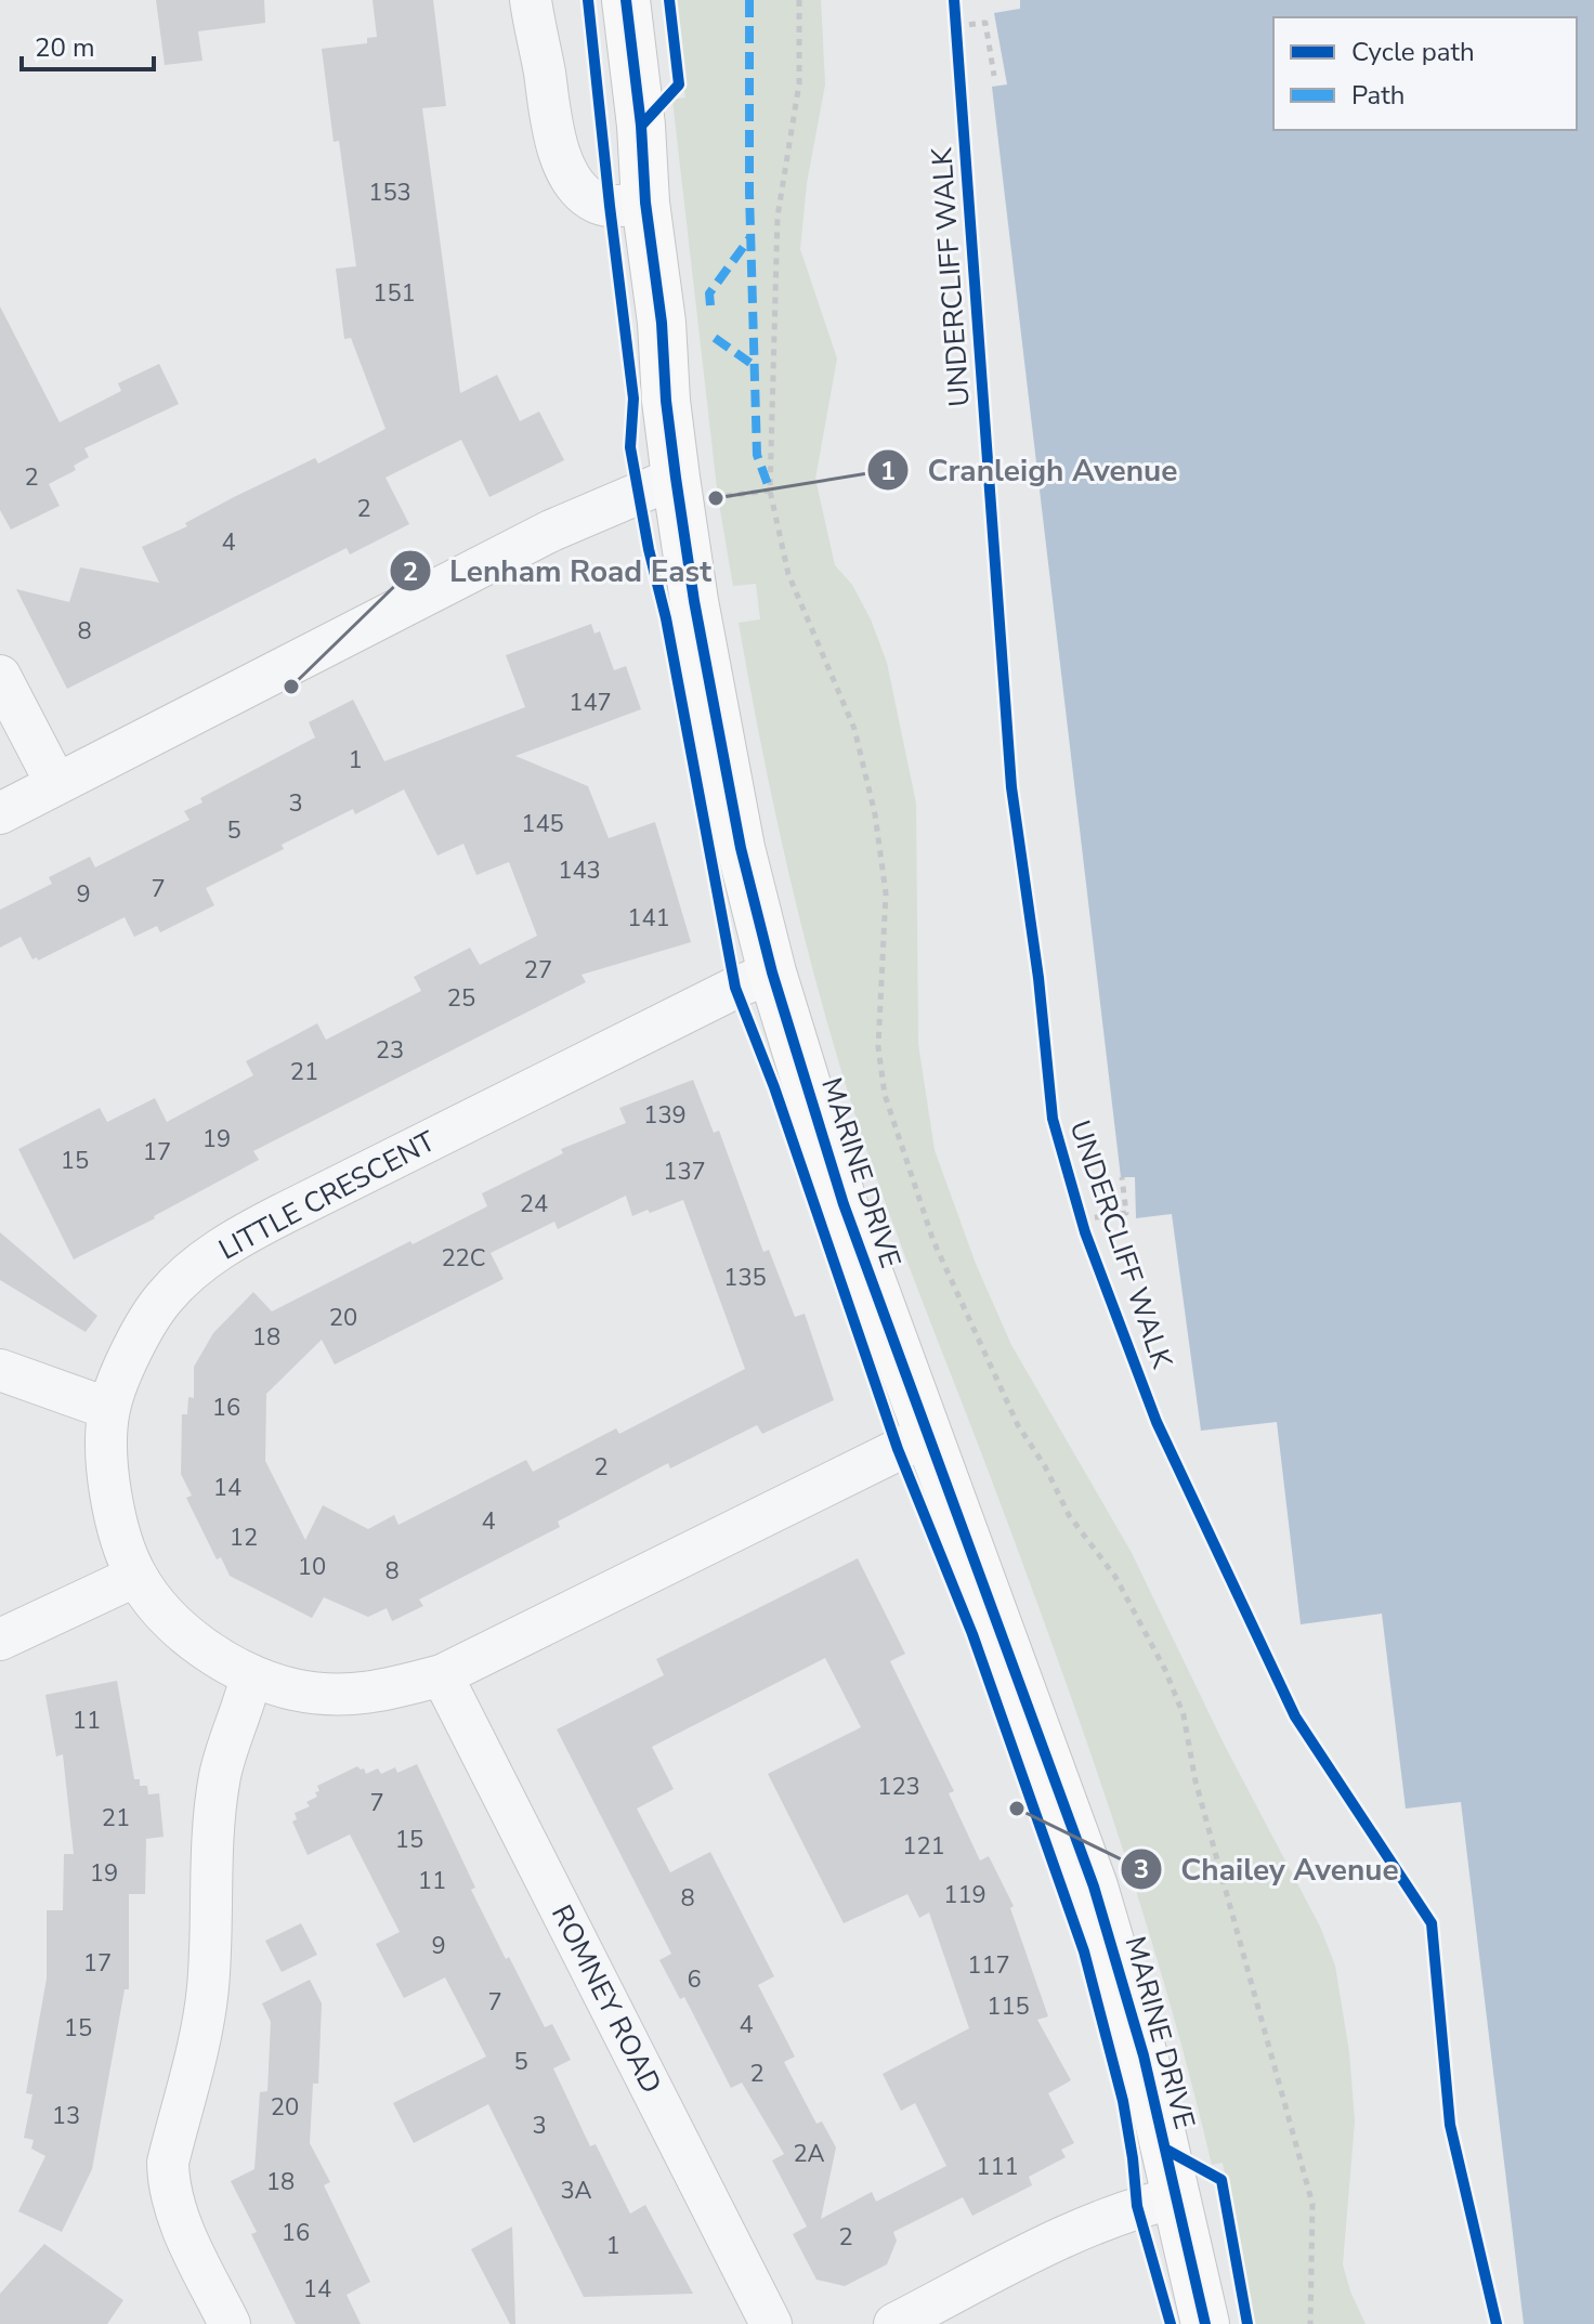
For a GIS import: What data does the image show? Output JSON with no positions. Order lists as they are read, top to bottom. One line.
{"streets":{"main road":["MARINE DRIVE"],"street":["LITTLE CRESCENT","ROMNEY ROAD"],"cycle path":["UNDERCLIFF WALK"]},"crossings":[["MARINE DRIVE","LITTLE CRESCENT"],["LITTLE CRESCENT","ROMNEY ROAD"]],"places":["Cranleigh Avenue","Lenham Road East","Chailey Avenue"],"house_numbers":["153","151","2","2","4","8","147","1","3","145","5","143","7","9","141","27","25","23","21","139","19","17","15","137","24","22C","135","20","18","16","2","14","4","12","10","8","11","123","7","21","15","121","19","11","119","8","9","17","117","6","7","115","4","15","5","2","20","13","3","2A","111","18","3A","16","2","1","14"],"legend":["Cycle path","Path"],"scale_bar":"20 m"}
